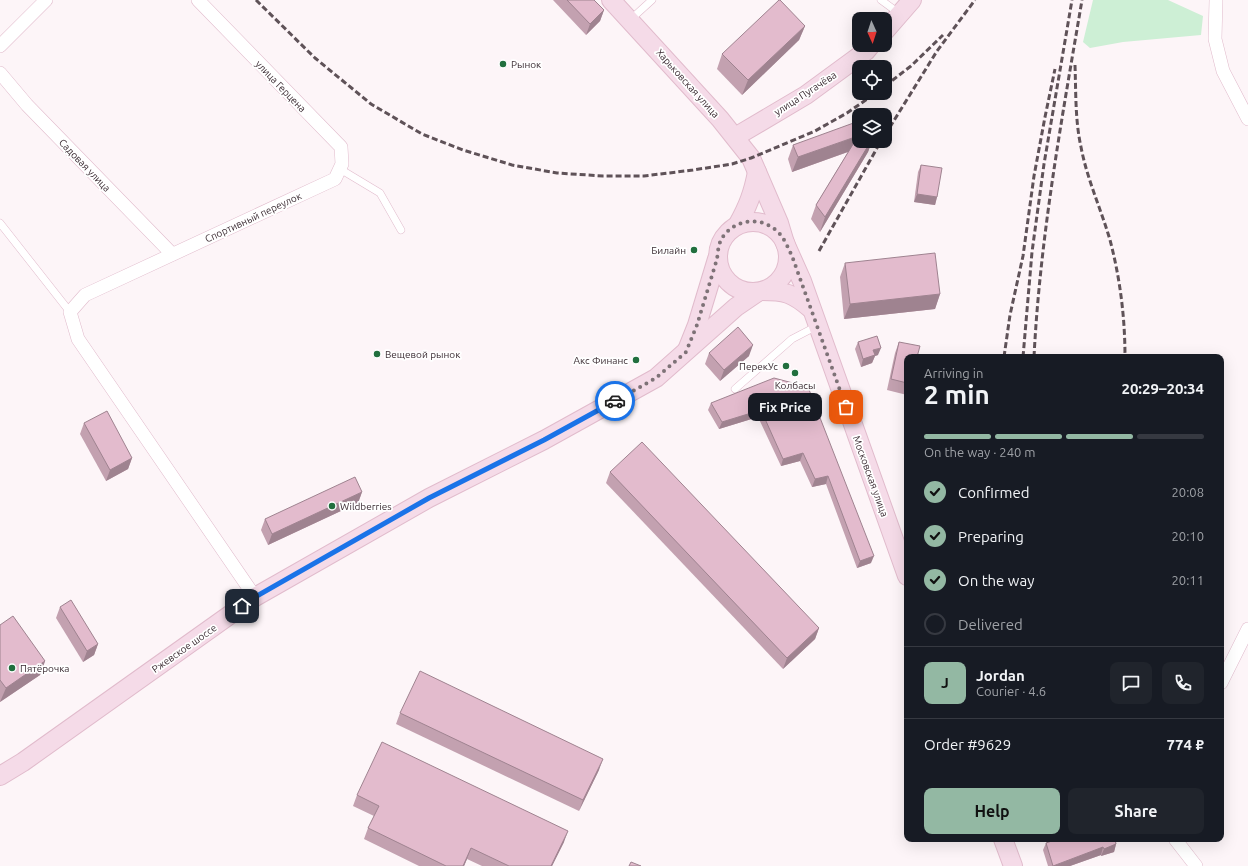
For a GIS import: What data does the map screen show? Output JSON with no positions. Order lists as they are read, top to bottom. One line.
{"streets":{"street":["Харьковская улица","улица Герцена","улица Пугачёва","Садовая улица","Спортивный переулок","Московская улица","Ржевское шоссе"]},"crossings":[["Харьковская улица","улица Пугачёва"],["Харьковская улица","Московская улица"],["Харьковская улица","Ржевское шоссе"],["улица Герцена","Спортивный переулок"],["Садовая улица","Спортивный переулок"],["Московская улица","Ржевское шоссе"]],"places":["Рынок","Билайн","Вещевой рынок","Акс Финанс","ПерекУс","Колбасы","Fix Price","Wildberries","Пятёрочка"],"north":"bottom","page":{"heading":["2 min","Arriving in","20:29–20:34"],"panel":["Jordan","Courier · 4.6","Order #9629","774 ₽"],"bubble":"Fix Price","bar":"On the way · 240 m","list":[["Confirmed","20:08"],["Preparing","20:10"],["On the way","20:11"],"Delivered"],"round":"J","buttons":["Help","Share"]}}
